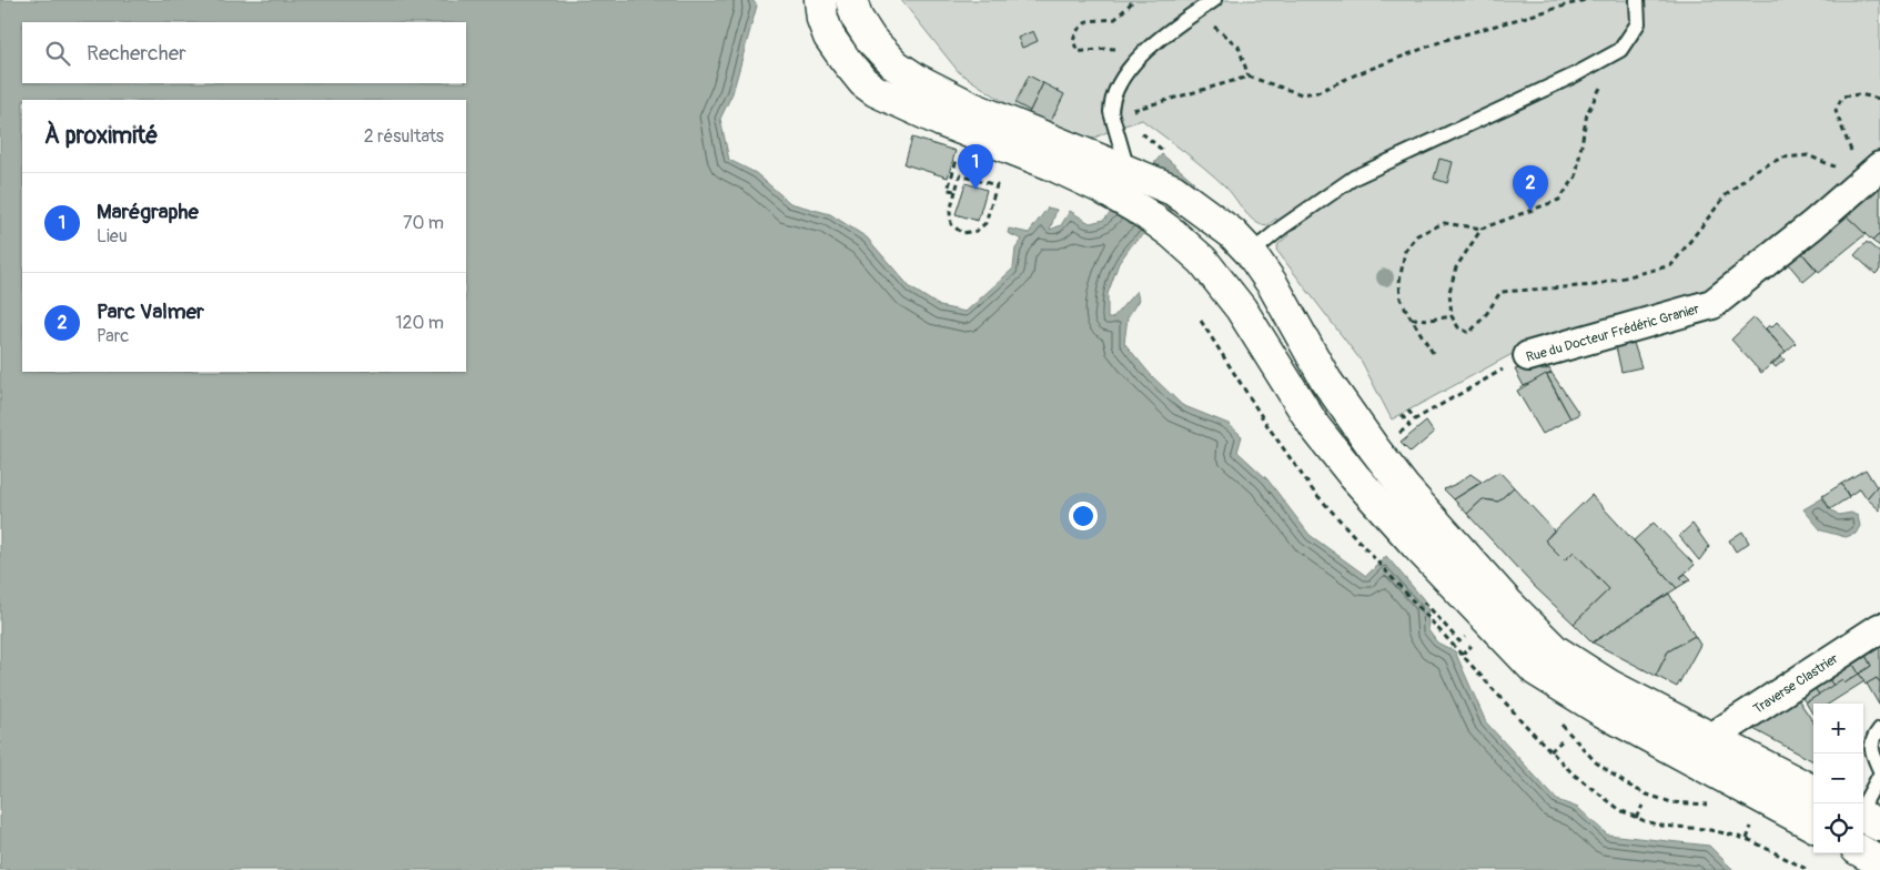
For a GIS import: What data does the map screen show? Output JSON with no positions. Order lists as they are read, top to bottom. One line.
{"streets":{"street":["Rue du Docteur Frédéric Granier","Traverse Clastrier"]},"page":{"search":"Rechercher","heading":["À proximité","2 résultats"],"pins":["1","2"],"list":[{"mark":"1","name":"Marégraphe","note":"Lieu","value":"70 m"},{"mark":"2","name":"Parc Valmer","note":"Parc","value":"120 m"}],"map_buttons":["+","−"]}}
